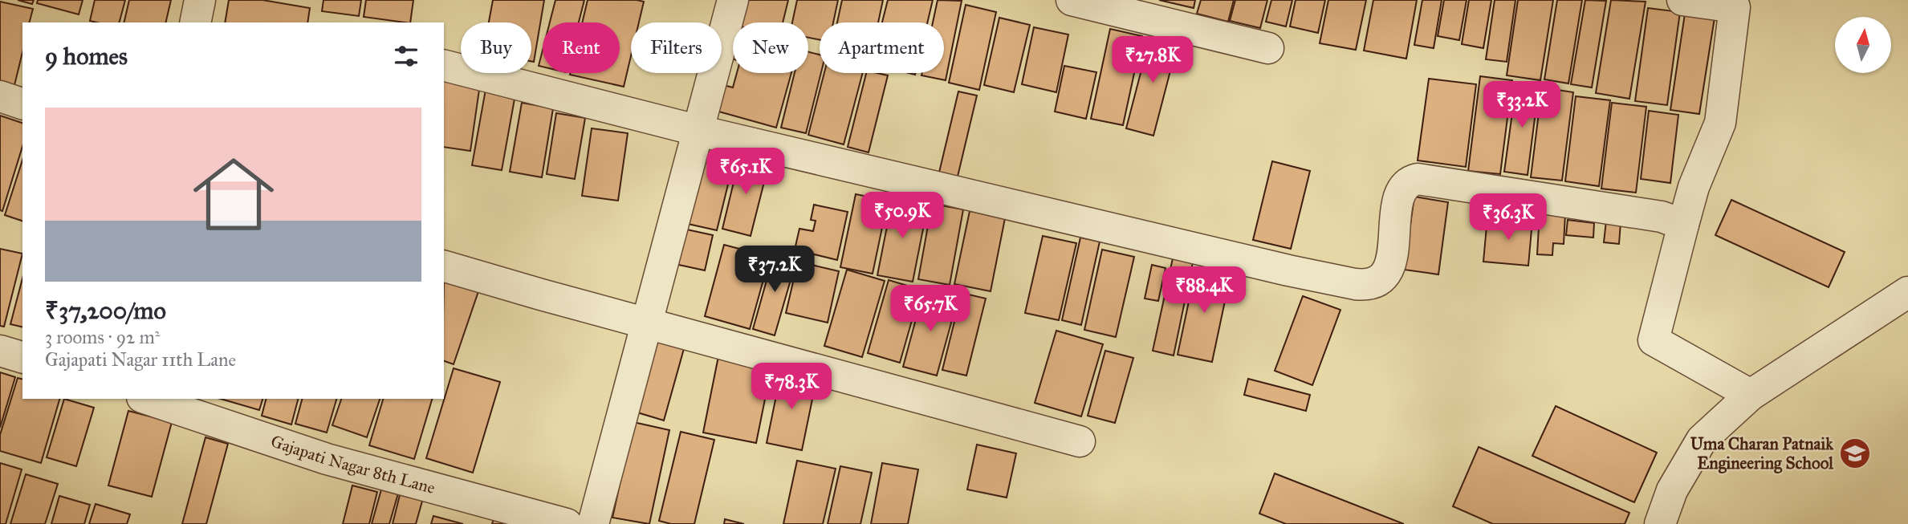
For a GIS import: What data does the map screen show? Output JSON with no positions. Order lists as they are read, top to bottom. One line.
{"streets":{"street":["Gajapati Nagar 8th Lane"]},"places":{"school or university":["Uma Charan Patnaik Engineering School"]},"north":"top","page":{"chip":["Buy","Rent","Filters","New","Apartment"],"heading":"9 homes","price":["₹27.8K","₹33.2K","₹65.1K","₹50.9K","₹36.3K","₹37.2K","₹88.4K","₹65.7K","₹78.3K"],"list":[{"name":"₹37,200/mo","note":"3 rooms · 92 m² · Gajapati Nagar 11th Lane"}]}}
